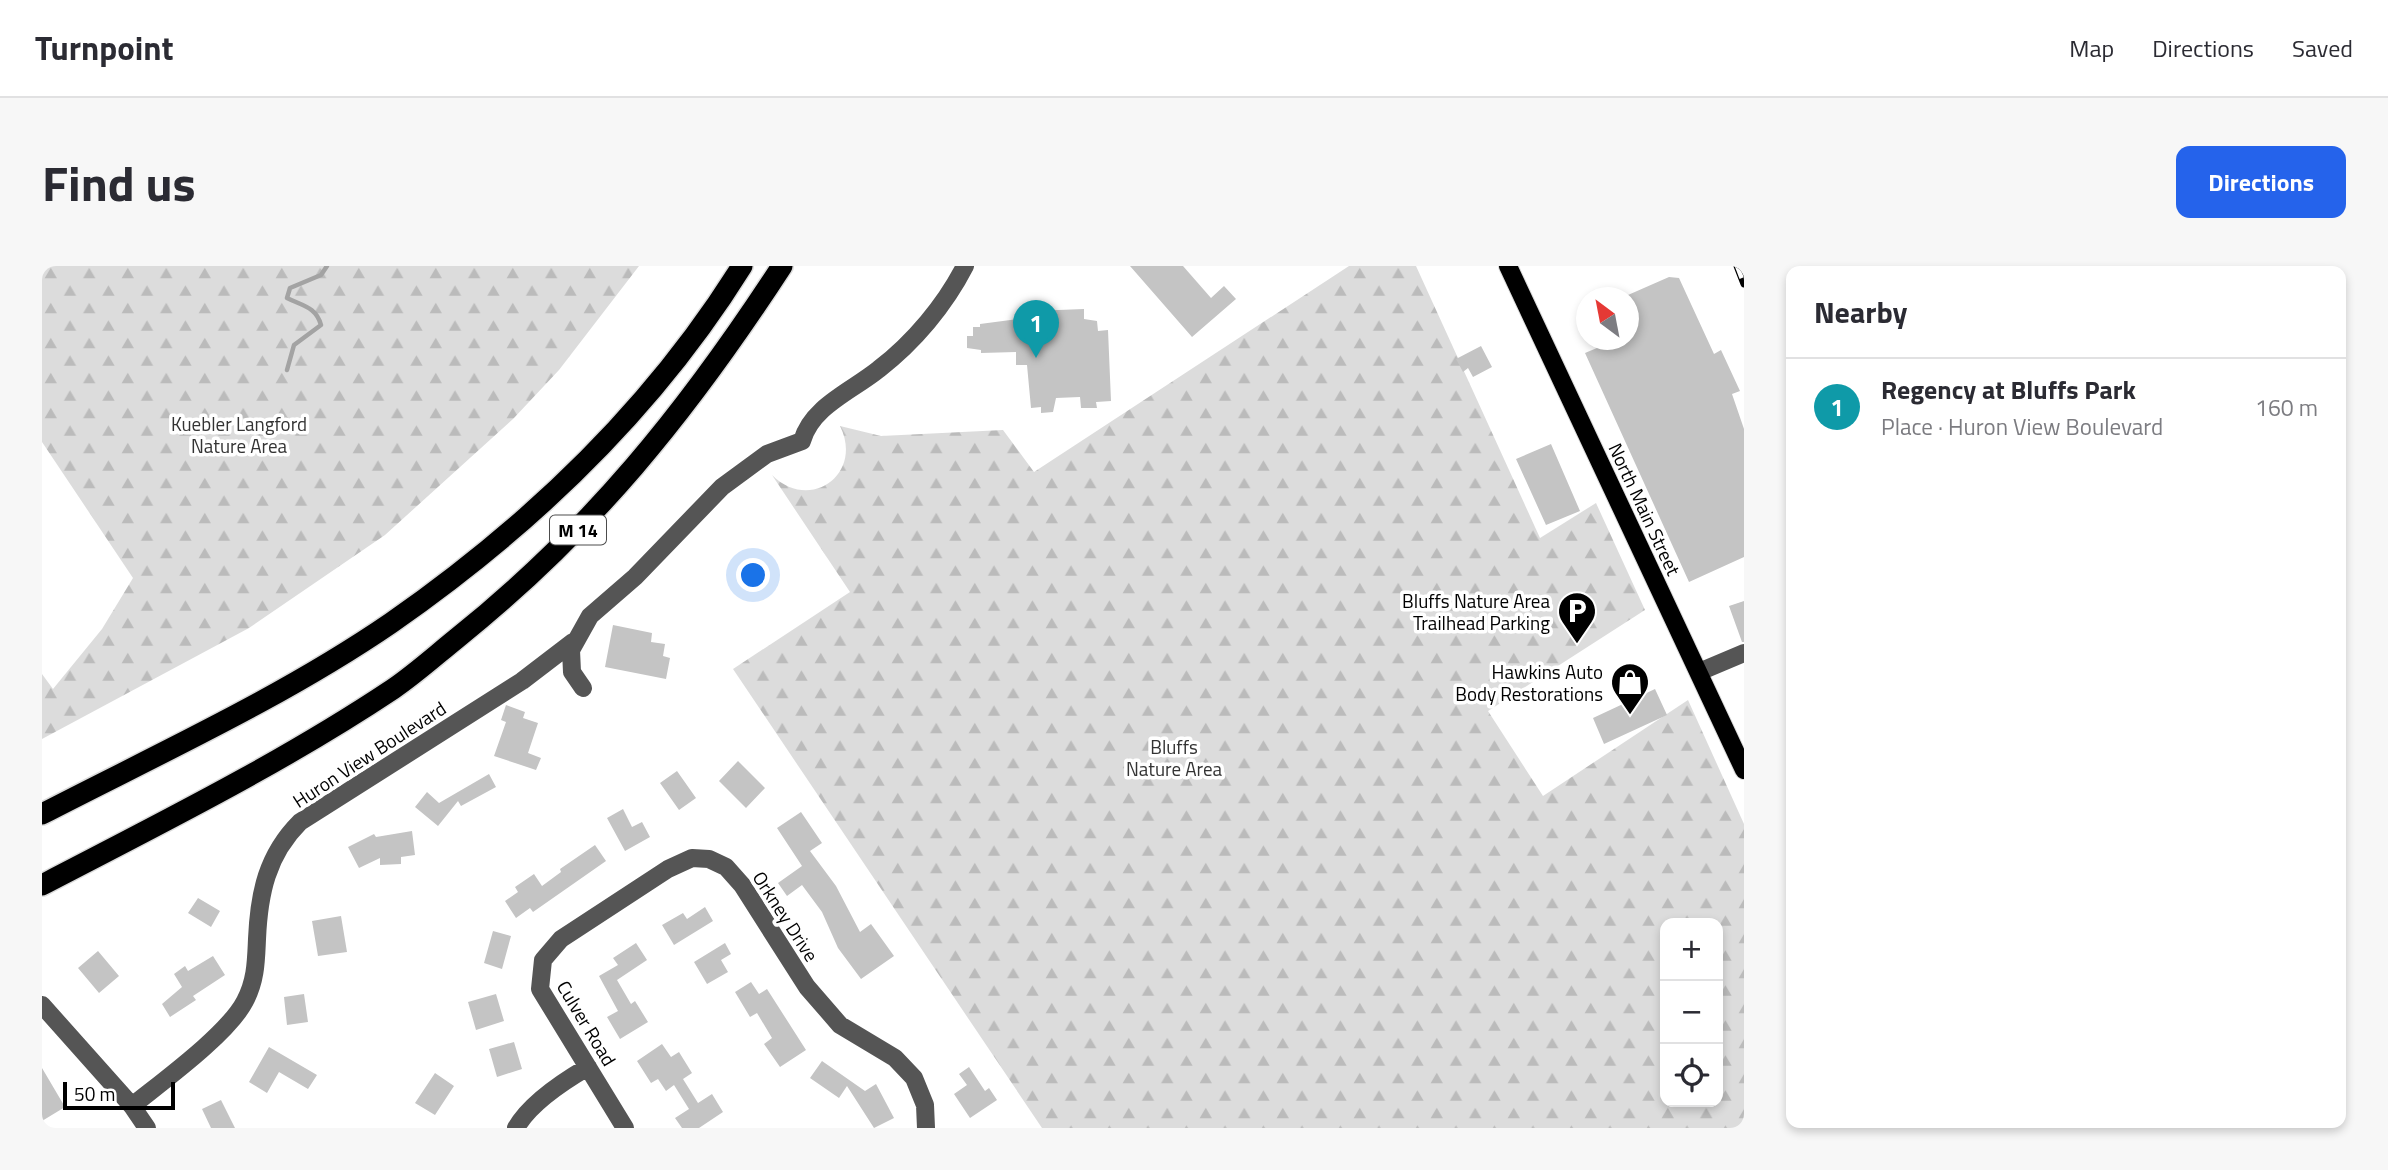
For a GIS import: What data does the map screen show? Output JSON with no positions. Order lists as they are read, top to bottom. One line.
{"streets":{"highway":["M 14"],"main road":["North Main Street"],"street":["Huron View Boulevard","Orkney Drive","Culver Road"]},"crossings":[["Orkney Drive","Culver Road"]],"parks":["Kuebler Langford Nature Area","Bluffs Nature Area"],"places":{"parking":["Bluffs Nature Area Trailhead Parking"],"shop":["Hawkins Auto Body Restorations"]},"scale_bar":"50 m","north":"top left","page":{"header":"Turnpoint","nav":["Map","Directions","Saved"],"title":"Find us","buttons":"Directions","heading":"Nearby","pins":"1","list":[{"mark":"1","name":"Regency at Bluffs Park","note":"Place · Huron View Boulevard","value":"160 m"}],"map_buttons":["+","−"],"scale":"50 m"}}
